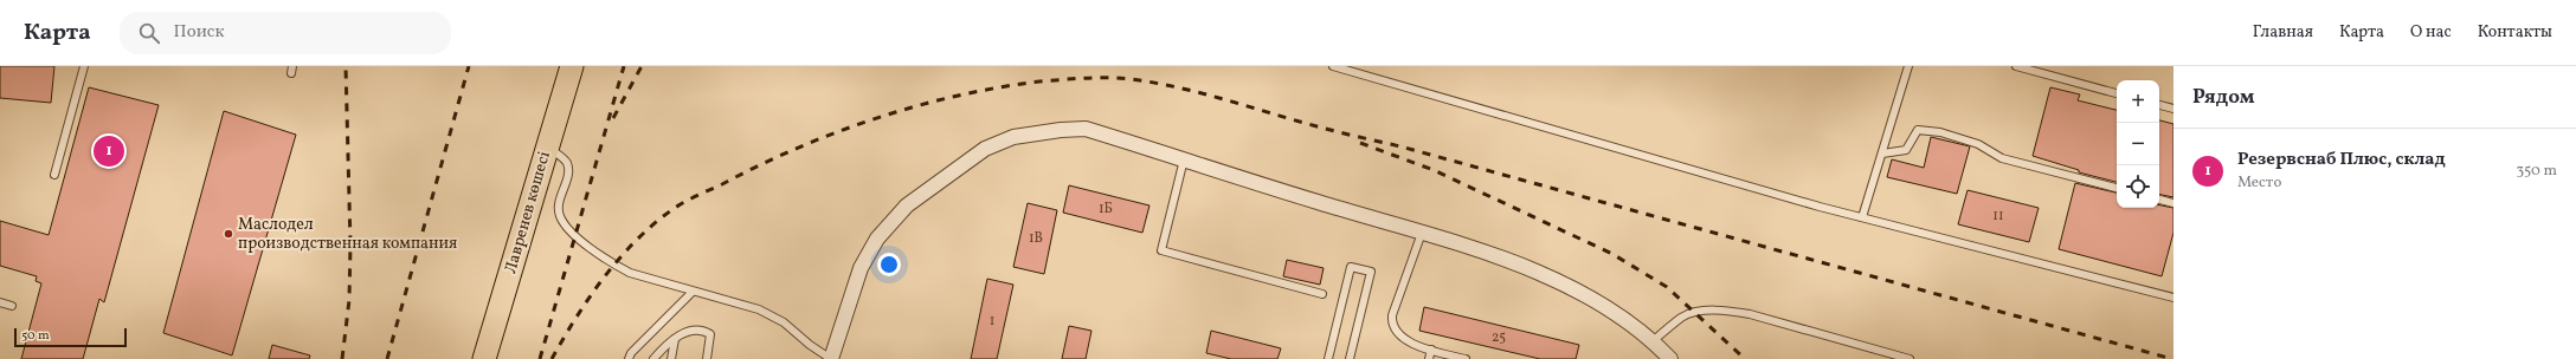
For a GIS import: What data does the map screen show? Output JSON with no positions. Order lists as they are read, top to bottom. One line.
{"streets":{"main road":["Лавренев көшесі"]},"places":["Маслодел производственная компания"],"house_numbers":["1Б","11","1В","1","25"],"scale_bar":"50 m","page":{"header":"Карта","search":"Поиск","nav":["Главная","Карта","О нас","Контакты"],"heading":"Рядом","map_buttons":["+","−"],"list":[{"mark":"1","name":"Резервснаб Плюс, склад","note":"Место","value":"350 m"}],"pins":"1","scale":"50 m"}}
